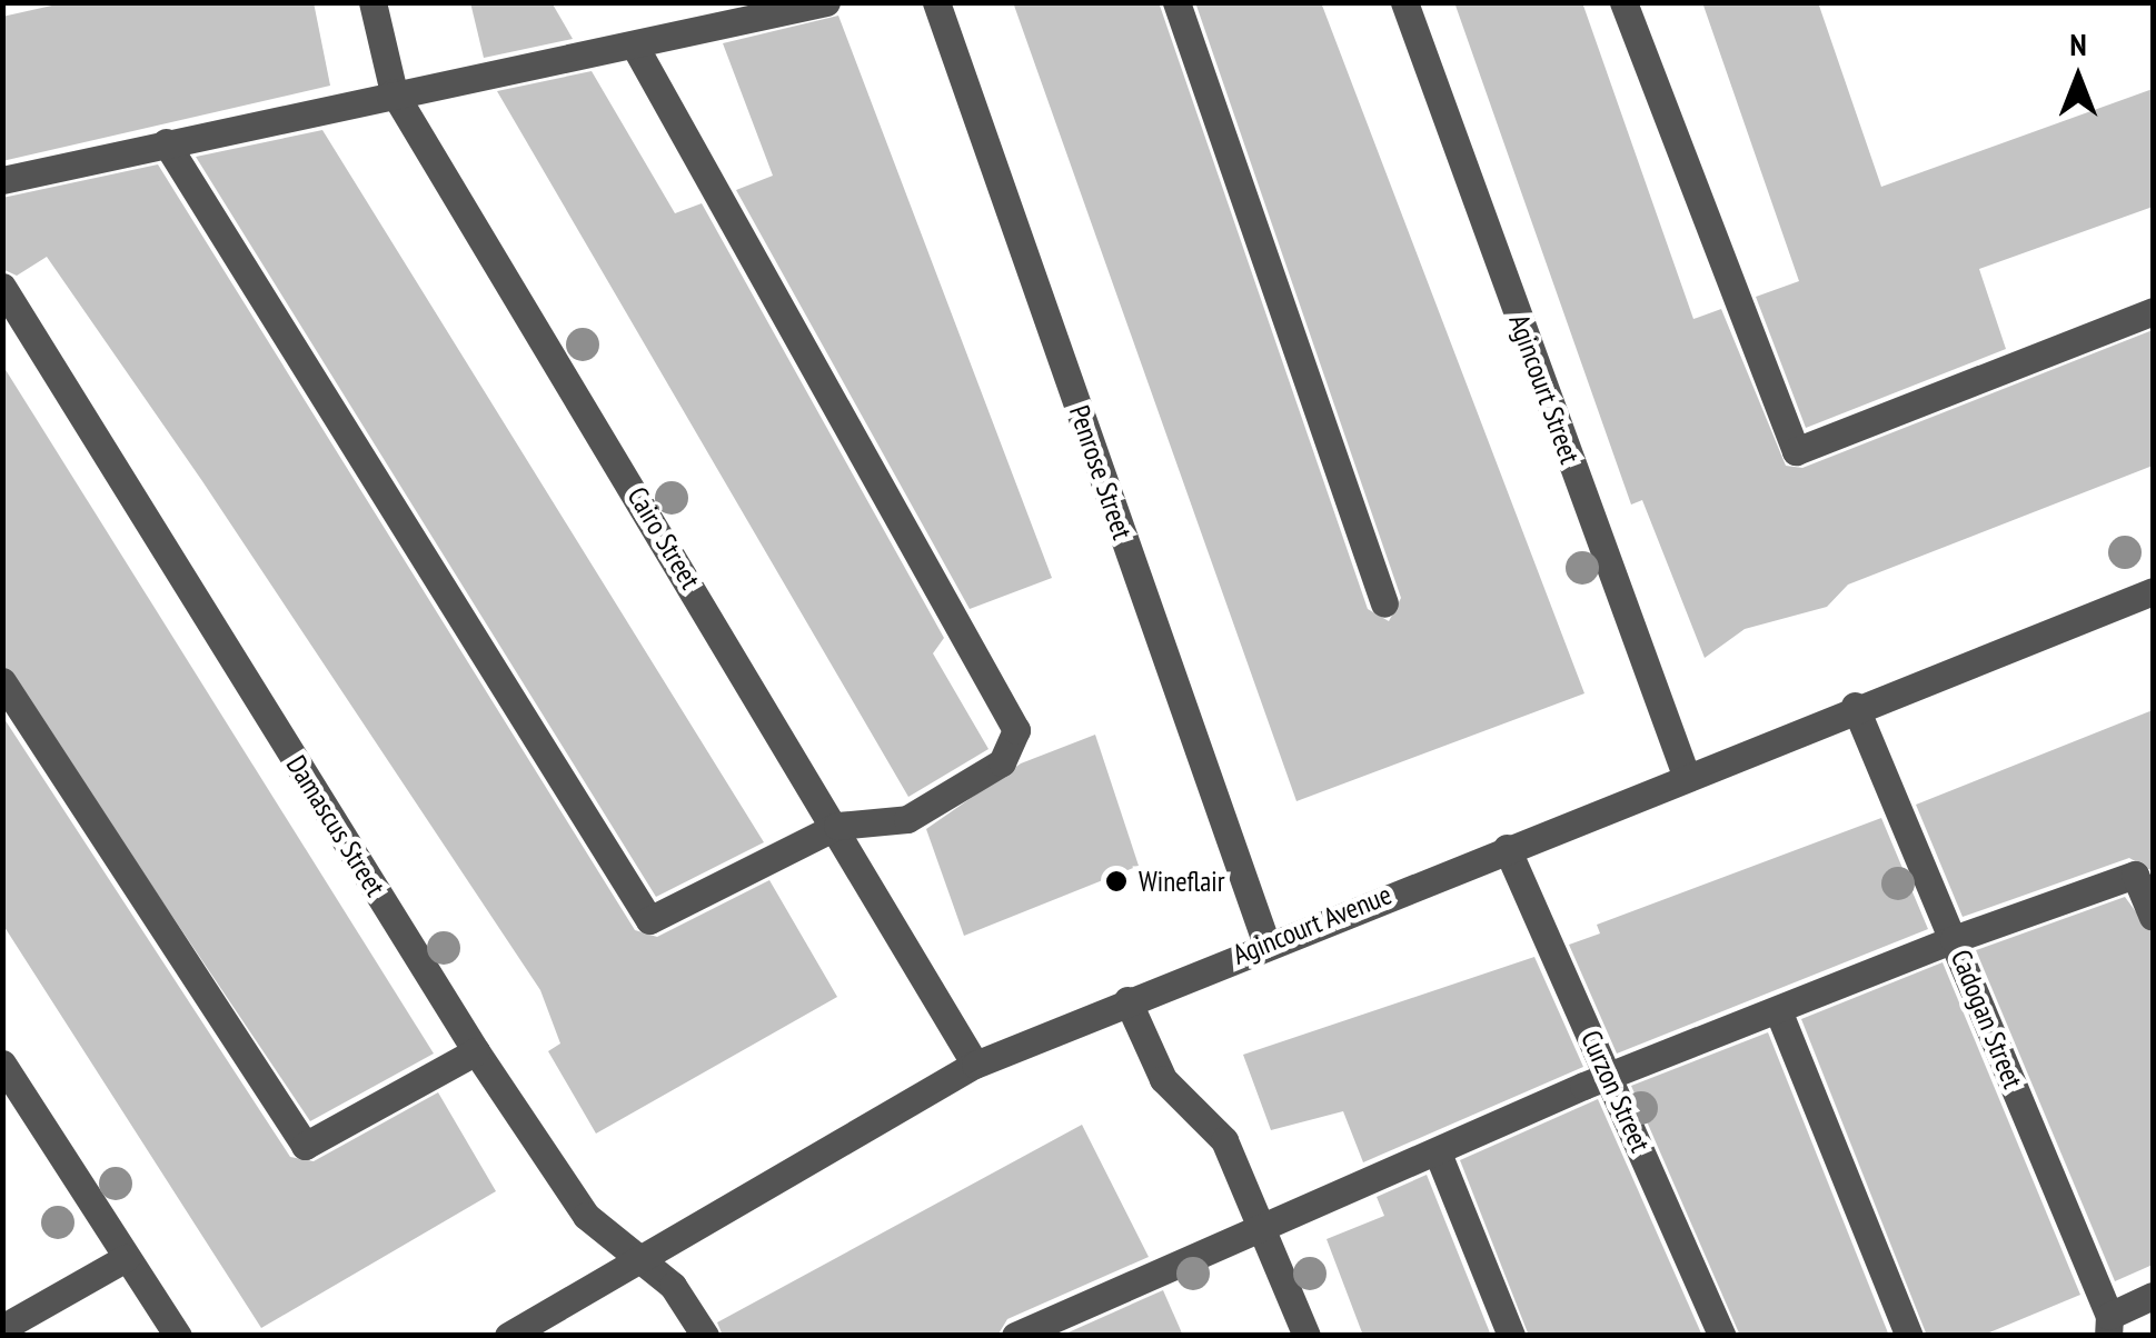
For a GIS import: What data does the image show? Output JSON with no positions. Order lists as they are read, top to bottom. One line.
{"streets":{"street":["Agincourt Street","Penrose Street","Cairo Street","Damascus Street","Agincourt Avenue","Cadogan Street","Curzon Street"]},"crossings":[["Agincourt Street","Agincourt Avenue"],["Penrose Street","Agincourt Avenue"],["Cairo Street","Agincourt Avenue"],["Damascus Street","Agincourt Avenue"],["Agincourt Avenue","Cadogan Street"],["Agincourt Avenue","Curzon Street"]],"places":["Wineflair"],"north":"top"}
